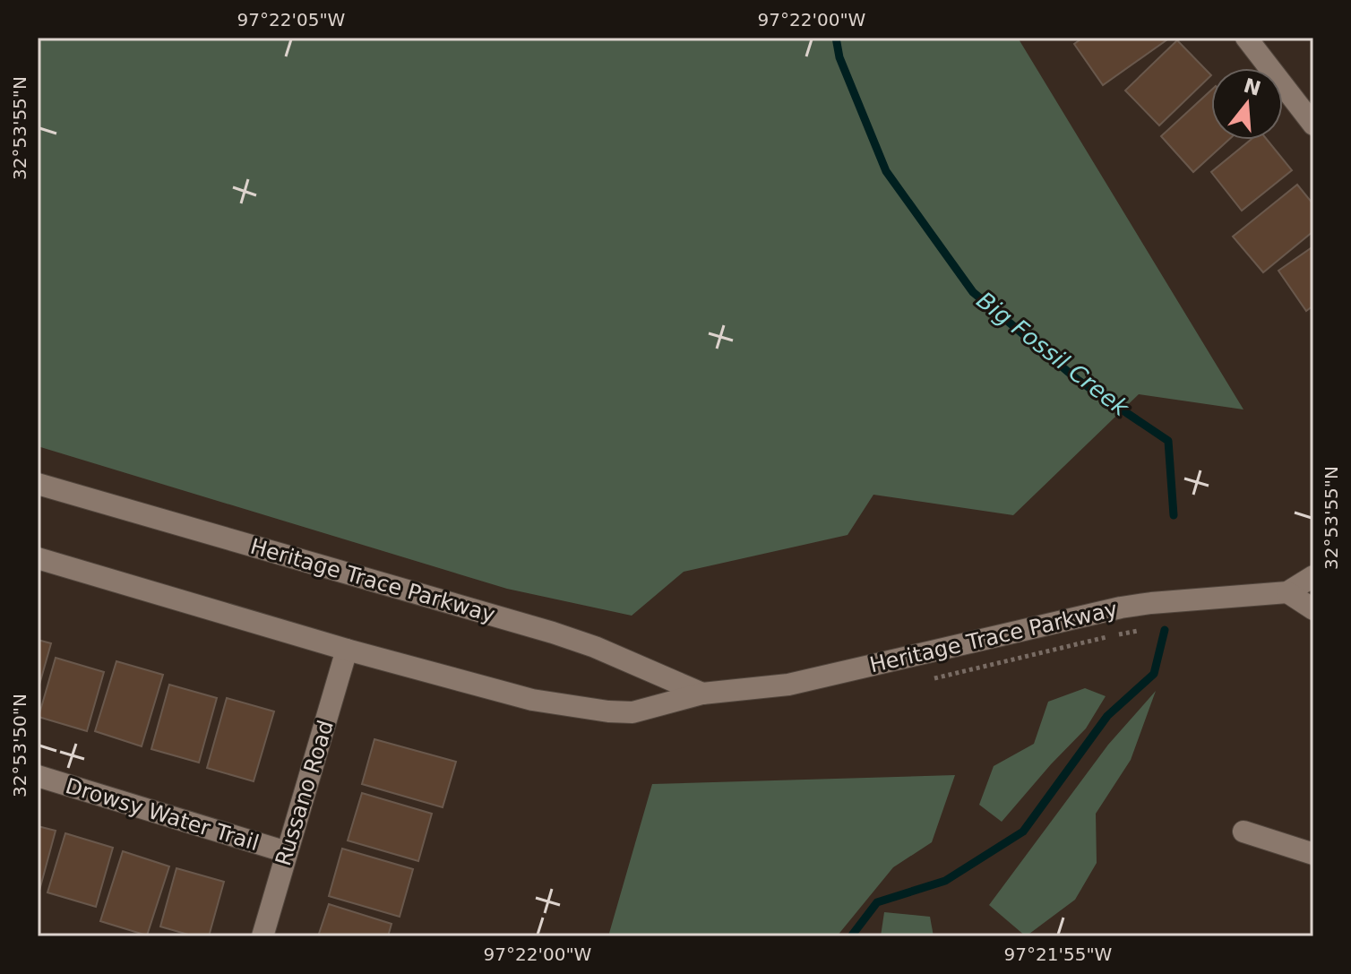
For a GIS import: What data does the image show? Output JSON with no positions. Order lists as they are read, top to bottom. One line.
{"streets":{"street":["Heritage Trace Parkway","Russano Road","Drowsy Water Trail"]},"crossings":[["Heritage Trace Parkway","Russano Road"],["Russano Road","Drowsy Water Trail"]],"water":["Big Fossil Creek"],"north":"top","coordinates":["97°22'05\"W","97°22'00\"W","32°53'55\"N","32°53'50\"N","97°21'55\"W"]}
